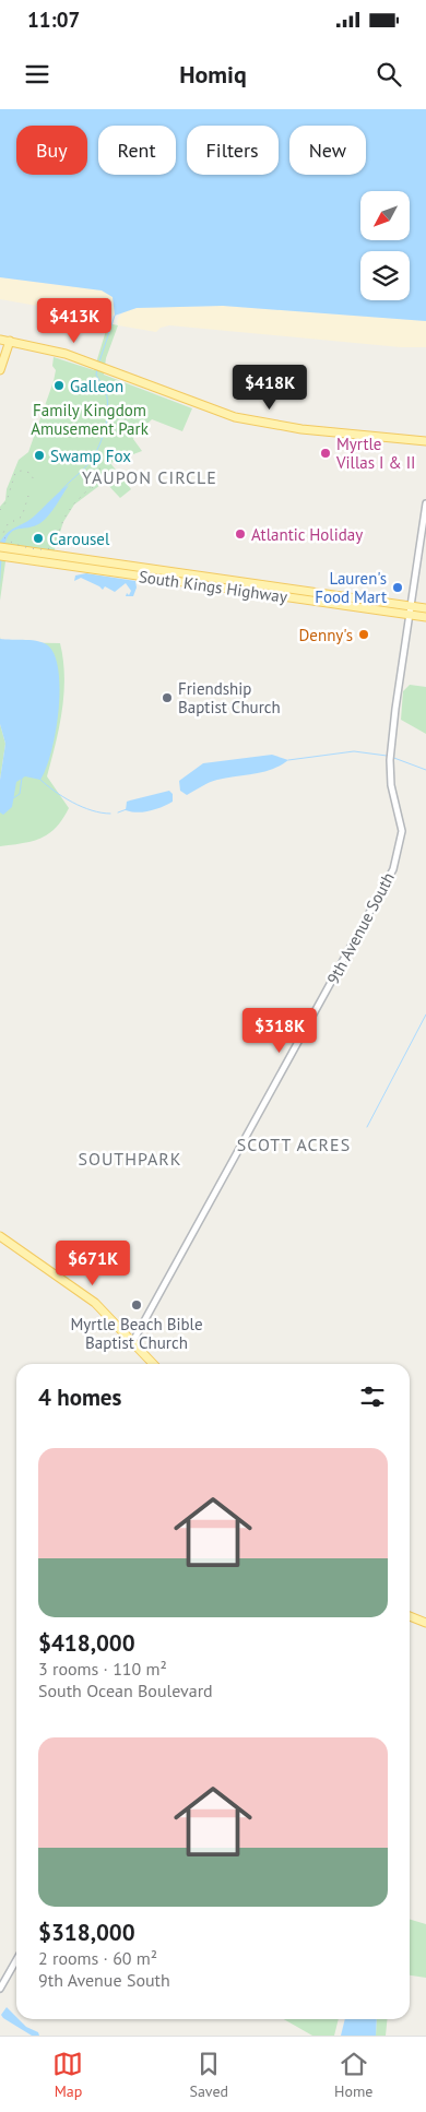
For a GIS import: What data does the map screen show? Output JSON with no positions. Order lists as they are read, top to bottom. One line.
{"streets":{"main road":["South Kings Highway"],"street":["9th Avenue South"]},"crossings":[["South Kings Highway","9th Avenue South"]],"districts":["YAUPON CIRCLE","SCOTT ACRES","SOUTHPARK"],"parks":["Family Kingdom Amusement Park"],"places":["Galleon","Myrtle Villas I & II","Swamp Fox","Atlantic Holiday","Carousel","Lauren's Food Mart","Denny's","Friendship Baptist Church","Myrtle Beach Bible Baptist Church"],"north":"bottom left","page":{"status":"11:07","header":"Homiq","chip":["Buy","Rent","Filters","New"],"price":["$413K","$418K","$318K","$671K"],"heading":"4 homes","list":[{"name":"$418,000","note":"3 rooms · 110 m² · South Ocean Boulevard"},{"name":"$318,000","note":"2 rooms · 60 m² · 9th Avenue South"}],"tabs":["Map","Saved","Home"]}}
